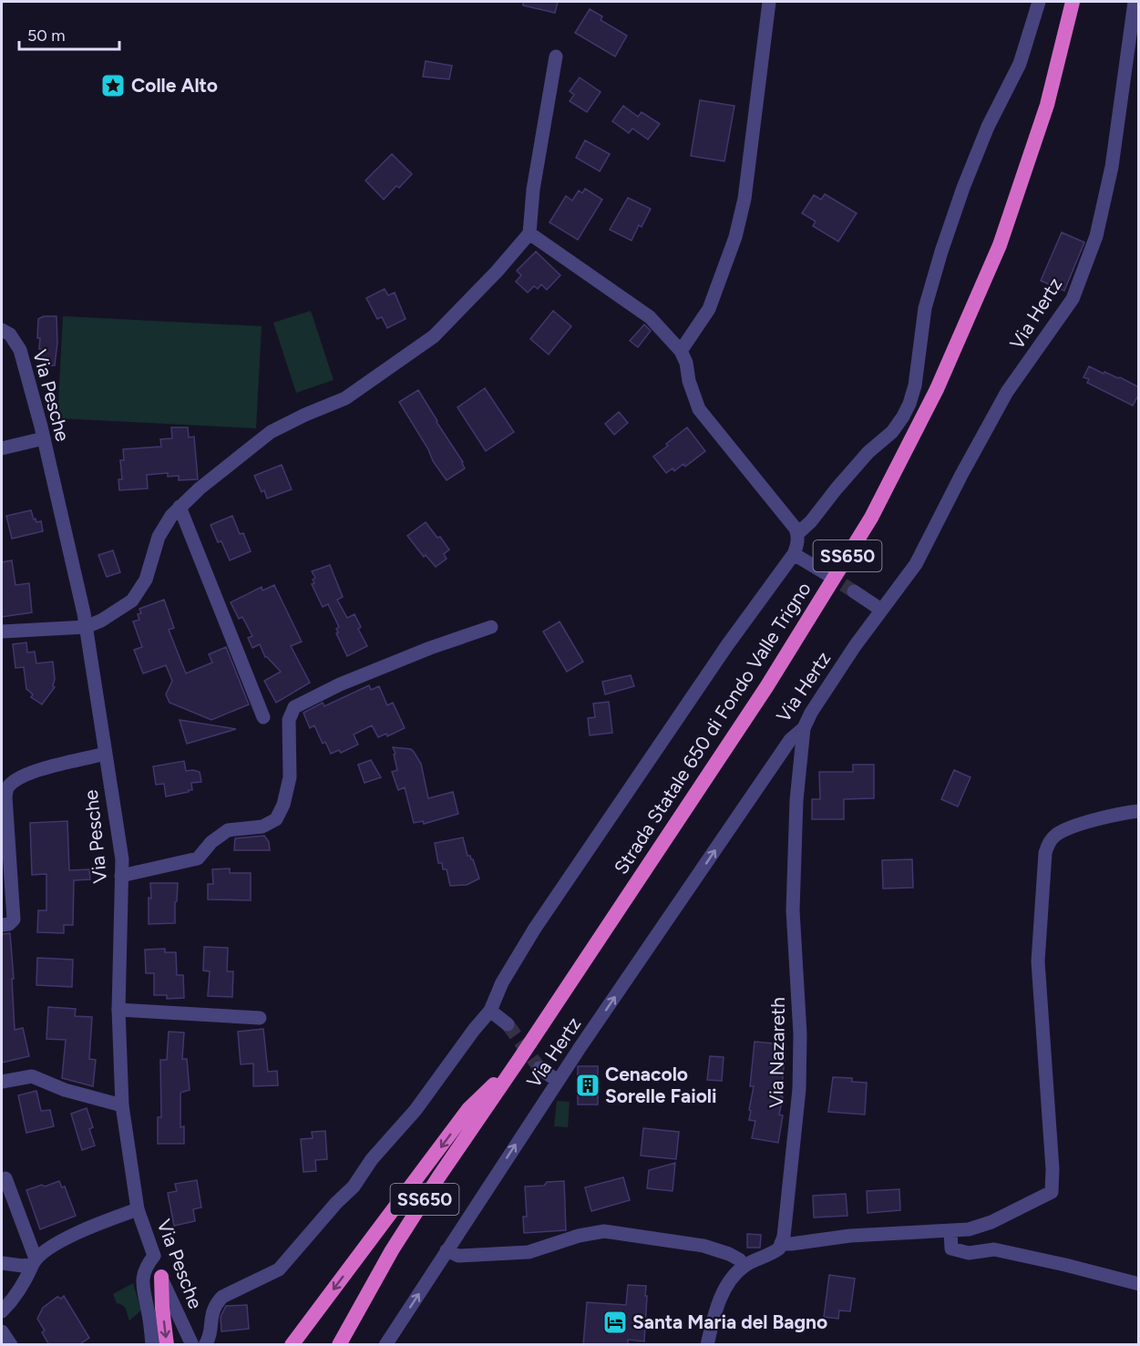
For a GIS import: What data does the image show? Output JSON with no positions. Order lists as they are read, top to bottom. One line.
{"streets":{"highway":["SS650","Strada Statale 650 di Fondo Valle Trigno"],"street":["Via Hertz","Via Pesche","Via Nazareth"]},"crossings":[["Via Hertz","Via Nazareth"]],"places":{"place":["Colle Alto"],"building":["Cenacolo Sorelle Faioli"],"hotel":["Santa Maria del Bagno"]},"scale_bar":"50 m"}
